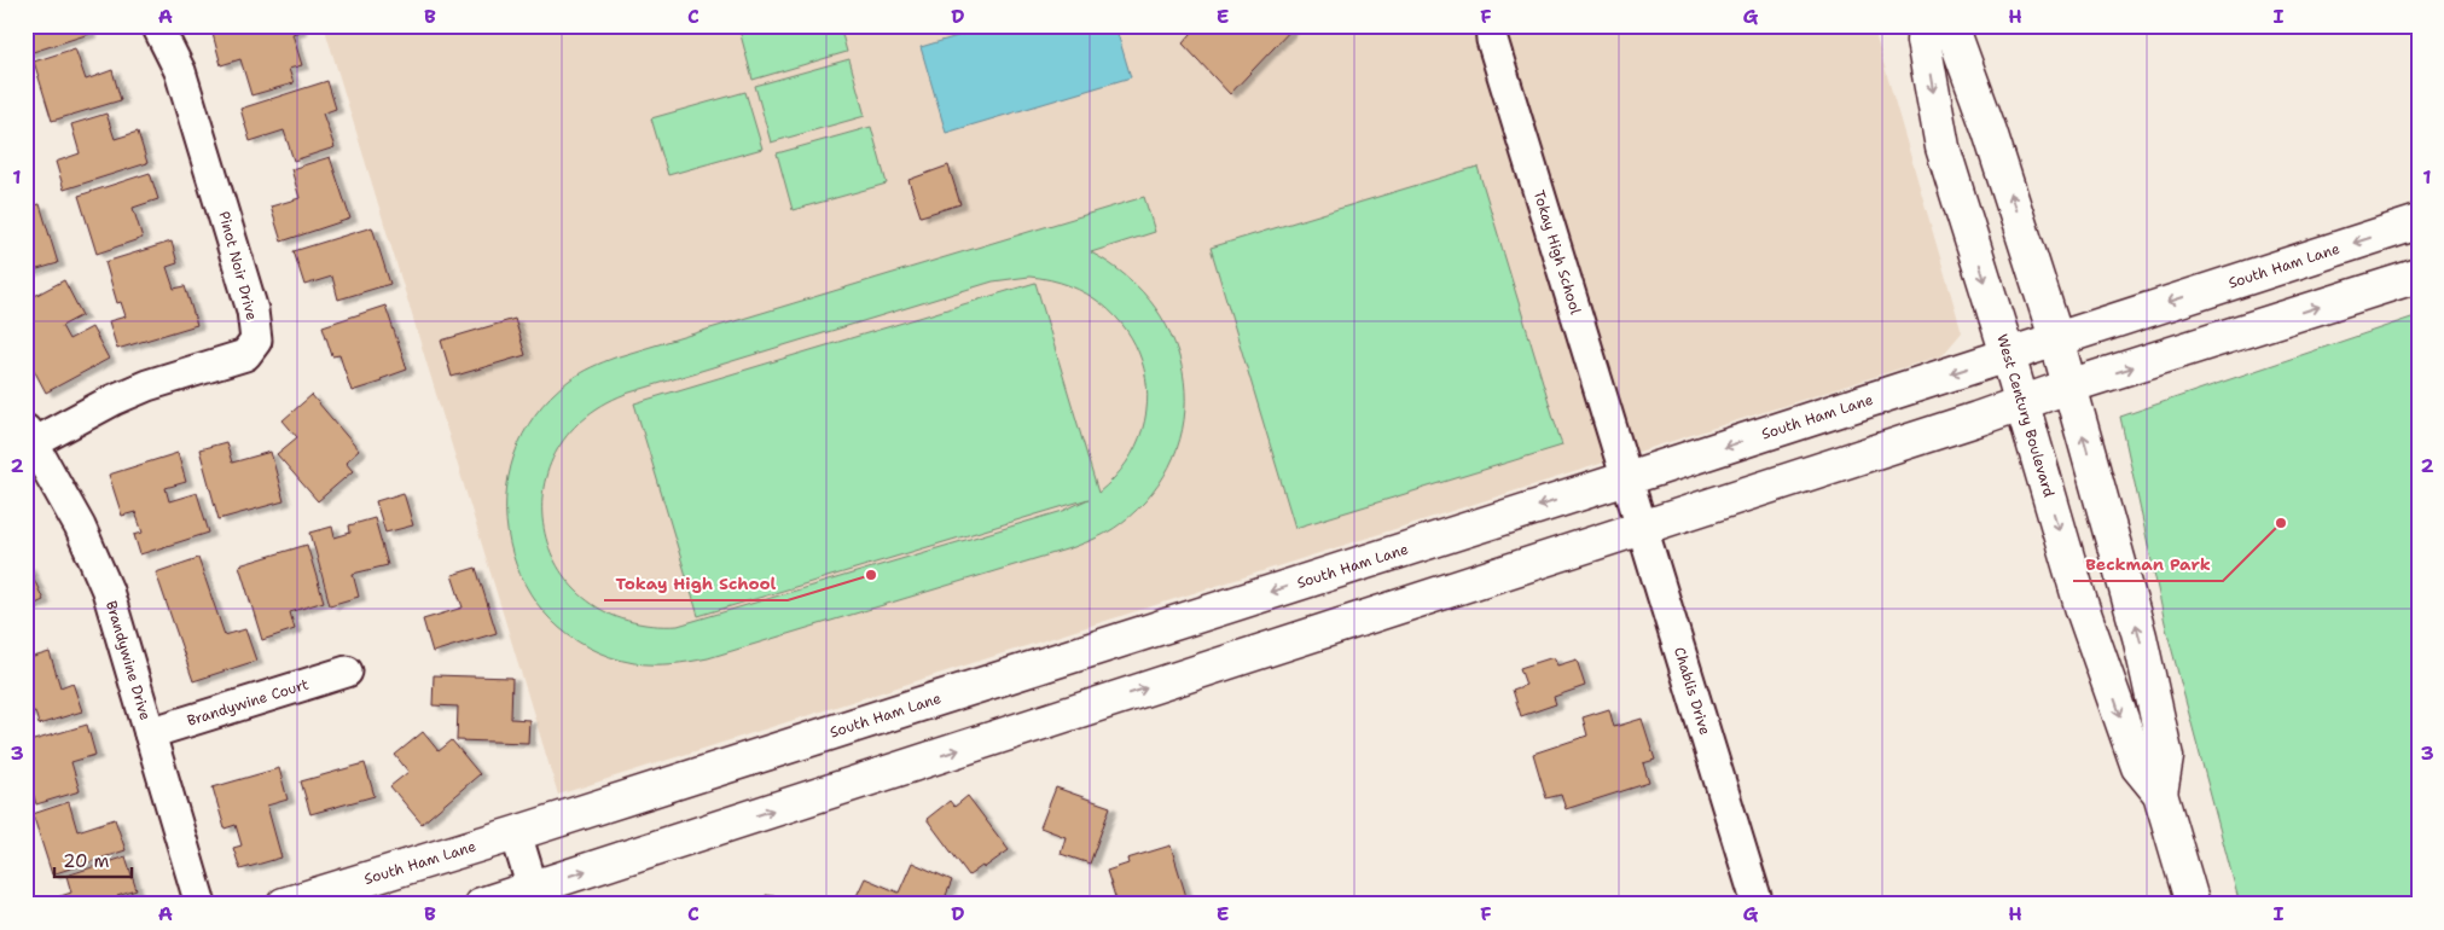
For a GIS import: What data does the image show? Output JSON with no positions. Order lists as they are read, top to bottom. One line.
{"streets":{"main road":["South Ham Lane","West Century Boulevard"],"street":["Tokay High School","Pinot Noir Drive","Brandywine Drive","Chablis Drive","Brandywine Court"]},"crossings":[["Tokay High School","South Ham Lane"],["Tokay High School","Chablis Drive"],["Pinot Noir Drive","Brandywine Drive"],["South Ham Lane","West Century Boulevard"],["South Ham Lane","Chablis Drive"],["Brandywine Drive","Brandywine Court"]],"places":["Beckman Park","Tokay High School"],"scale_bar":"20 m","grid":{"columns":["A","B","C","D","E","F","G","H","I"],"rows":["1","2","3"]}}
